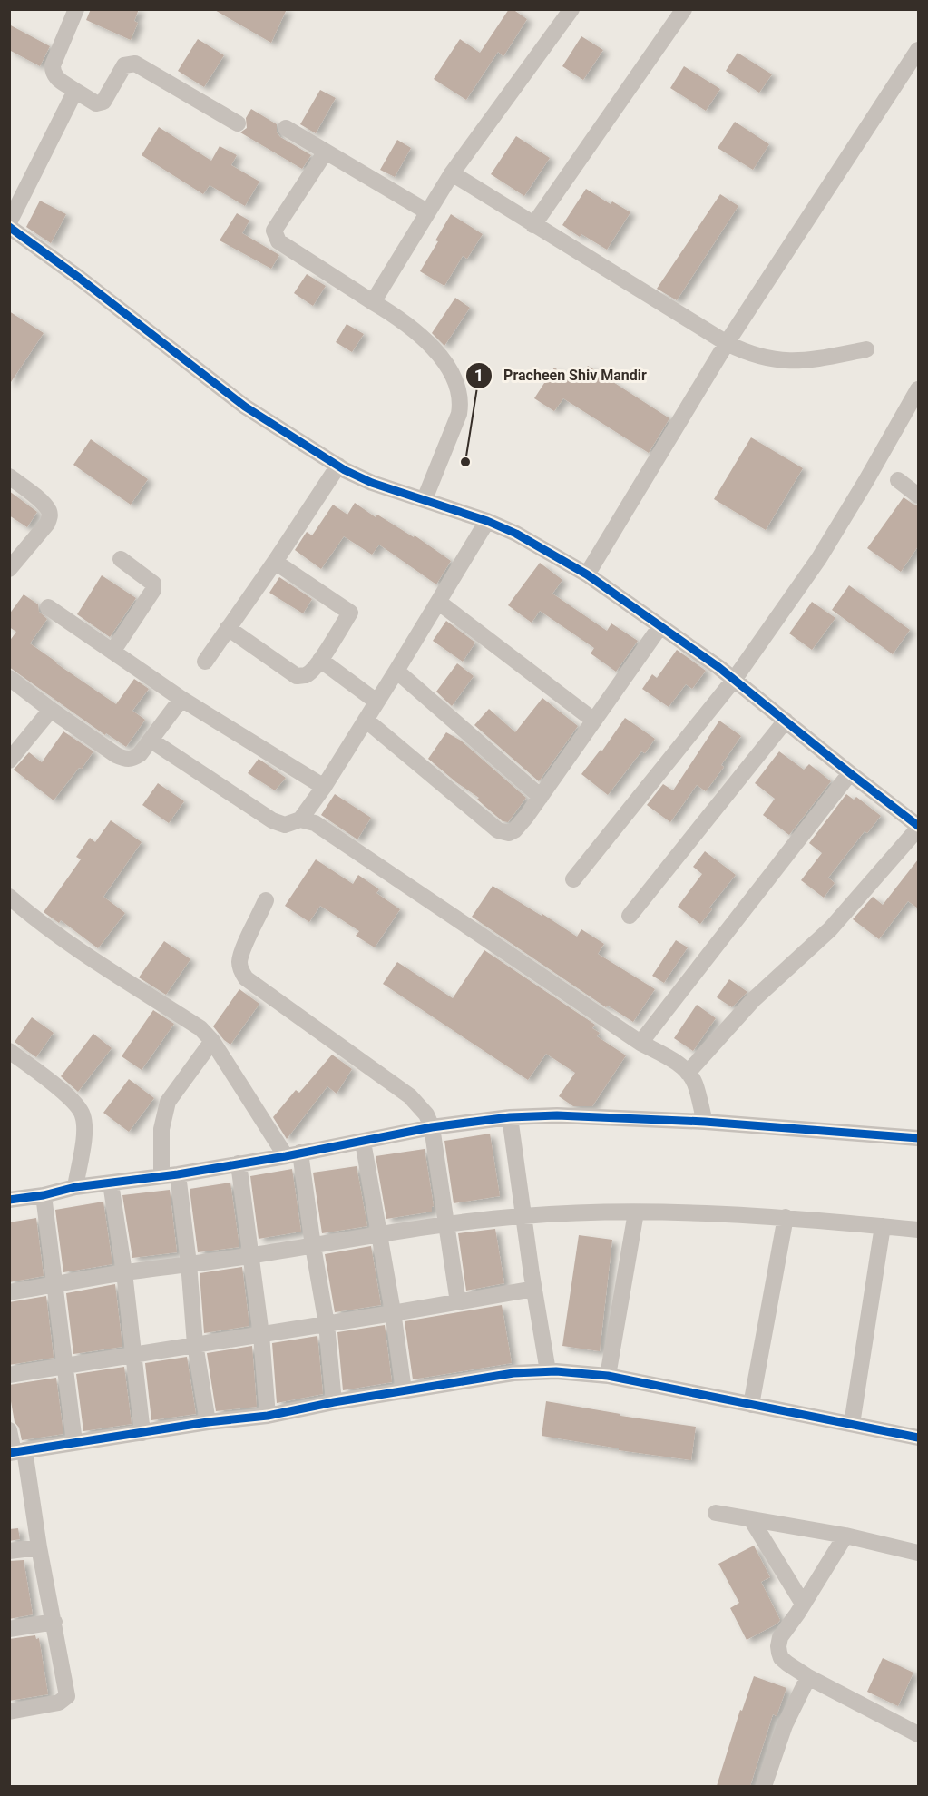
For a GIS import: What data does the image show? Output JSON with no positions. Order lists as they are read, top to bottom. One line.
{"places":["Pracheen Shiv Mandir"]}
